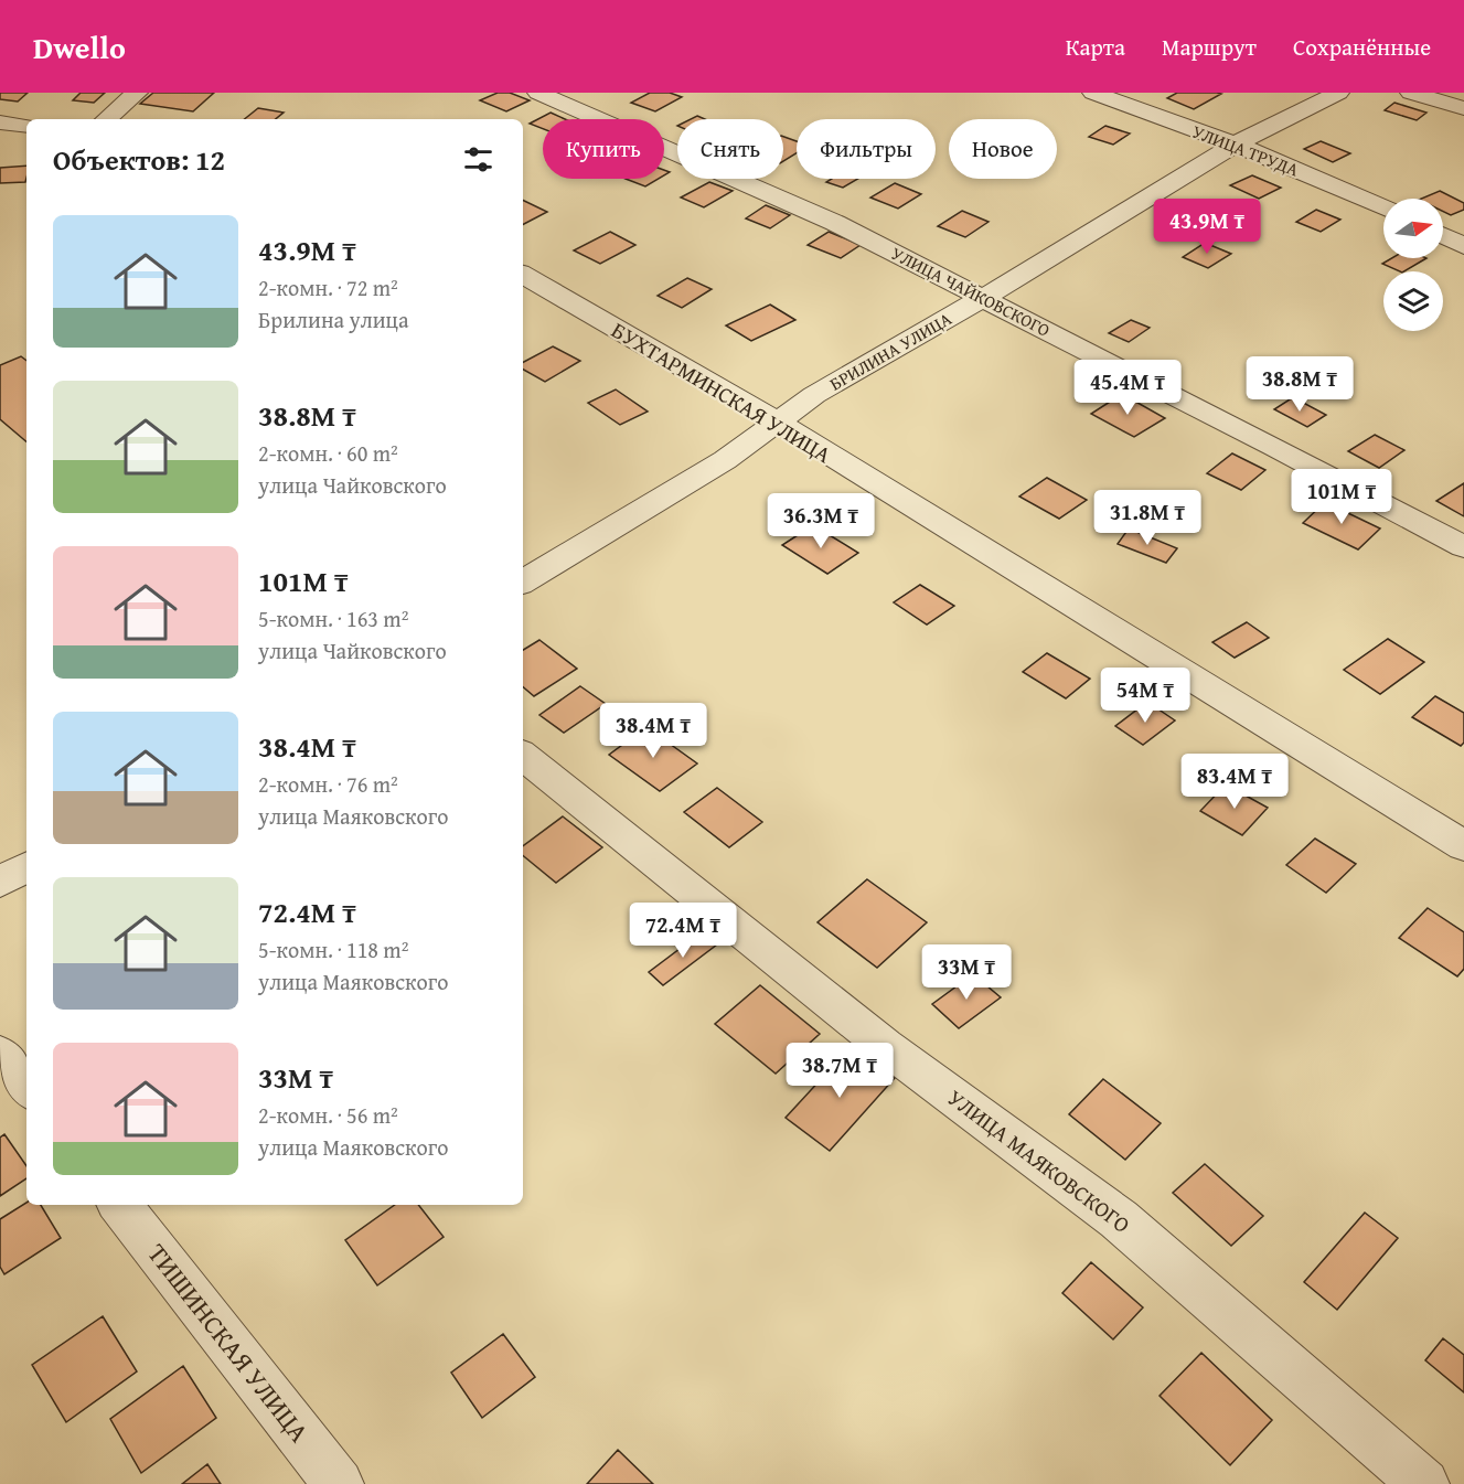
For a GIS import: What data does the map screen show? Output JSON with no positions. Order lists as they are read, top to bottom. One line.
{"streets":{"street":["УЛИЦА ТРУДА","УЛИЦА ЧАЙКОВСКОГО","БРИЛИНА УЛИЦА","БУХТАРМИНСКАЯ УЛИЦА","УЛИЦА МАЯКОВСКОГО","ТИШИНСКАЯ УЛИЦА"]},"crossings":[["УЛИЦА ТРУДА","БРИЛИНА УЛИЦА"],["УЛИЦА ЧАЙКОВСКОГО","БРИЛИНА УЛИЦА"],["БРИЛИНА УЛИЦА","БУХТАРМИНСКАЯ УЛИЦА"]],"north":"right","page":{"header":"Dwello","nav":["Карта","Маршрут","Сохранённые"],"chip":["Купить","Снять","Фильтры","Новое"],"heading":"Объектов: 12","price":["43.9M ₸","38.8M ₸","45.4M ₸","101M ₸","31.8M ₸","36.3M ₸","54M ₸","38.4M ₸","83.4M ₸","72.4M ₸","33M ₸","38.7M ₸"],"list":[{"name":"43.9M ₸","note":"2-комн. · 72 m² · Брилина улица"},{"name":"38.8M ₸","note":"2-комн. · 60 m² · улица Чайковского"},{"name":"101M ₸","note":"5-комн. · 163 m² · улица Чайковского"},{"name":"38.4M ₸","note":"2-комн. · 76 m² · улица Маяковского"},{"name":"72.4M ₸","note":"5-комн. · 118 m² · улица Маяковского"},{"name":"33M ₸","note":"2-комн. · 56 m² · улица Маяковского"}]}}
